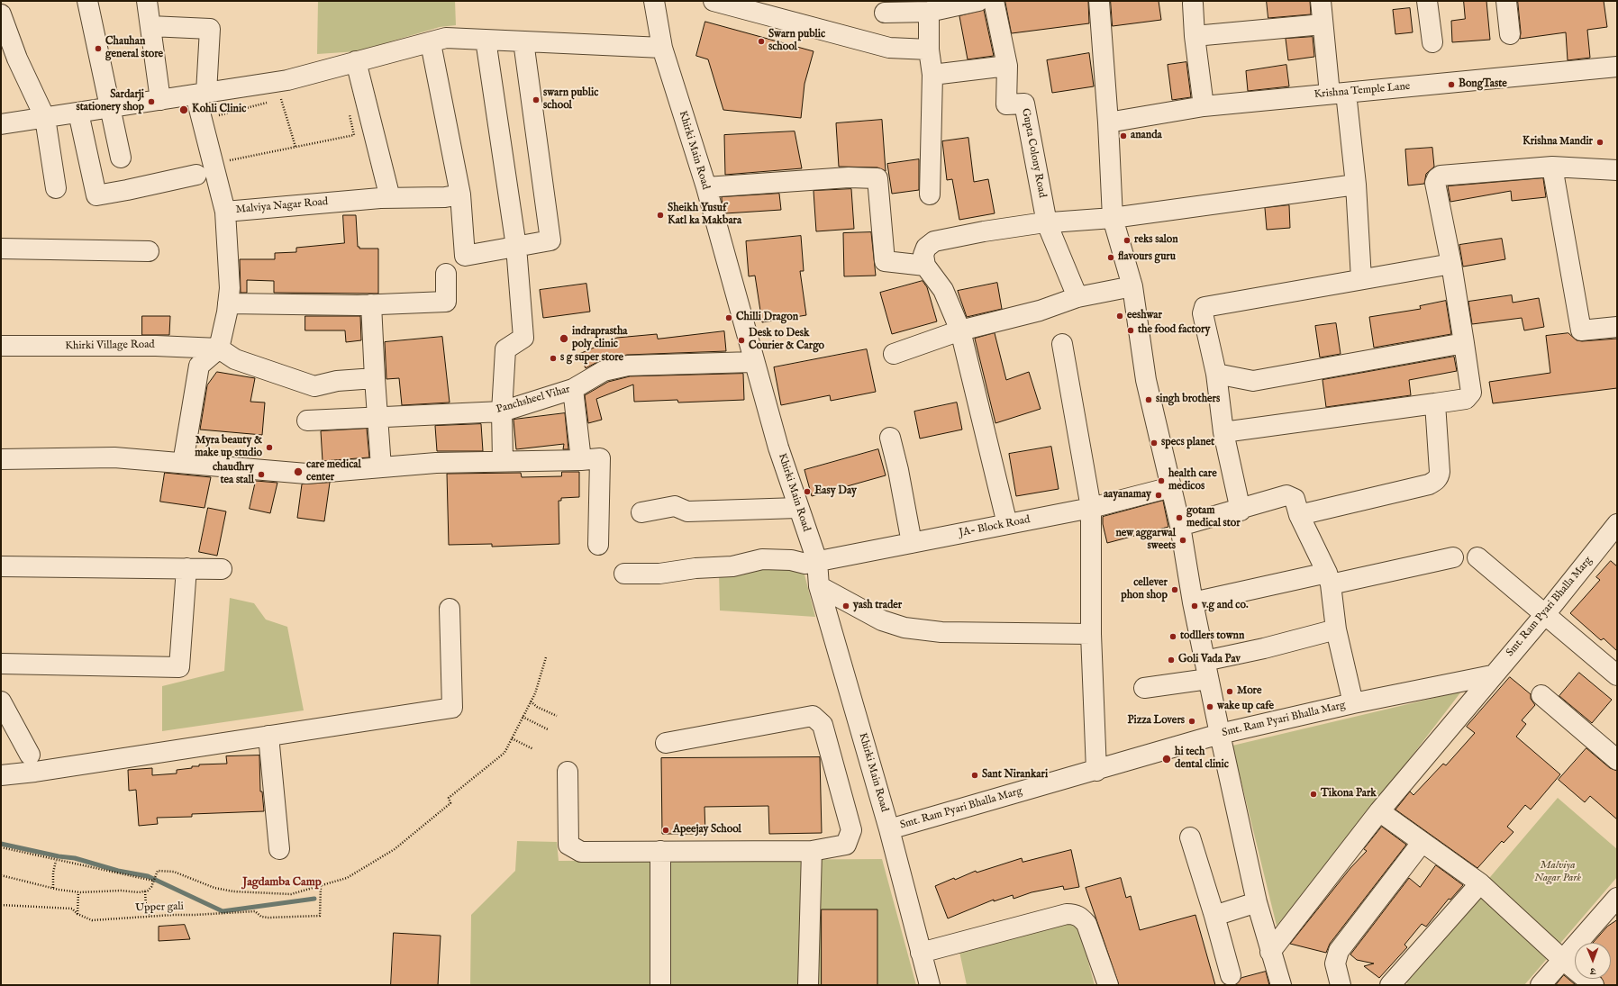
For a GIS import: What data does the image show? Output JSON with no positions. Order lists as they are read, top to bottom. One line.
{"streets":{"street":["Krishna Temple Lane","Khirki Main Road","Gupta Colony Road","Malviya Nagar Road","Khirki Village Road","Panchsheel Vihar","JA- Block Road","Smt. Ram Pyari Bhalla Marg"],"path":["Upper gali"]},"crossings":[["Khirki Main Road","Panchsheel Vihar"],["Khirki Main Road","JA- Block Road"],["Khirki Main Road","Smt. Ram Pyari Bhalla Marg"]],"districts":["Jagdamba Camp"],"parks":["Malviya Nagar Park"],"places":["Swarn public school","Chauhan general store","BongTaste","swarn public school","Sardarji stationery shop","Kohli Clinic","ananda","Krishna Mandir","Sheikh Yusuf Katl ka Makbara","reks salon","flavours guru","eeshwar","Chilli Dragon","the food factory","indraprastha poly clinic","Desk to Desk Courier & Cargo","s g super store","singh brothers","specs planet","Myra beauty & make up studio","care medical center","chaudhry tea stall","health care medicos","Easy Day","aayanamay","gotam medical stor","new aggarwal sweets","cellever phon shop","yash trader","v.g and co.","todllers townn","Goli Vada Pav","More","wake up cafe","Pizza Lovers","hi tech dental clinic","Sant Nirankari","Tikona Park","Apeejay School"],"north":"bottom"}
